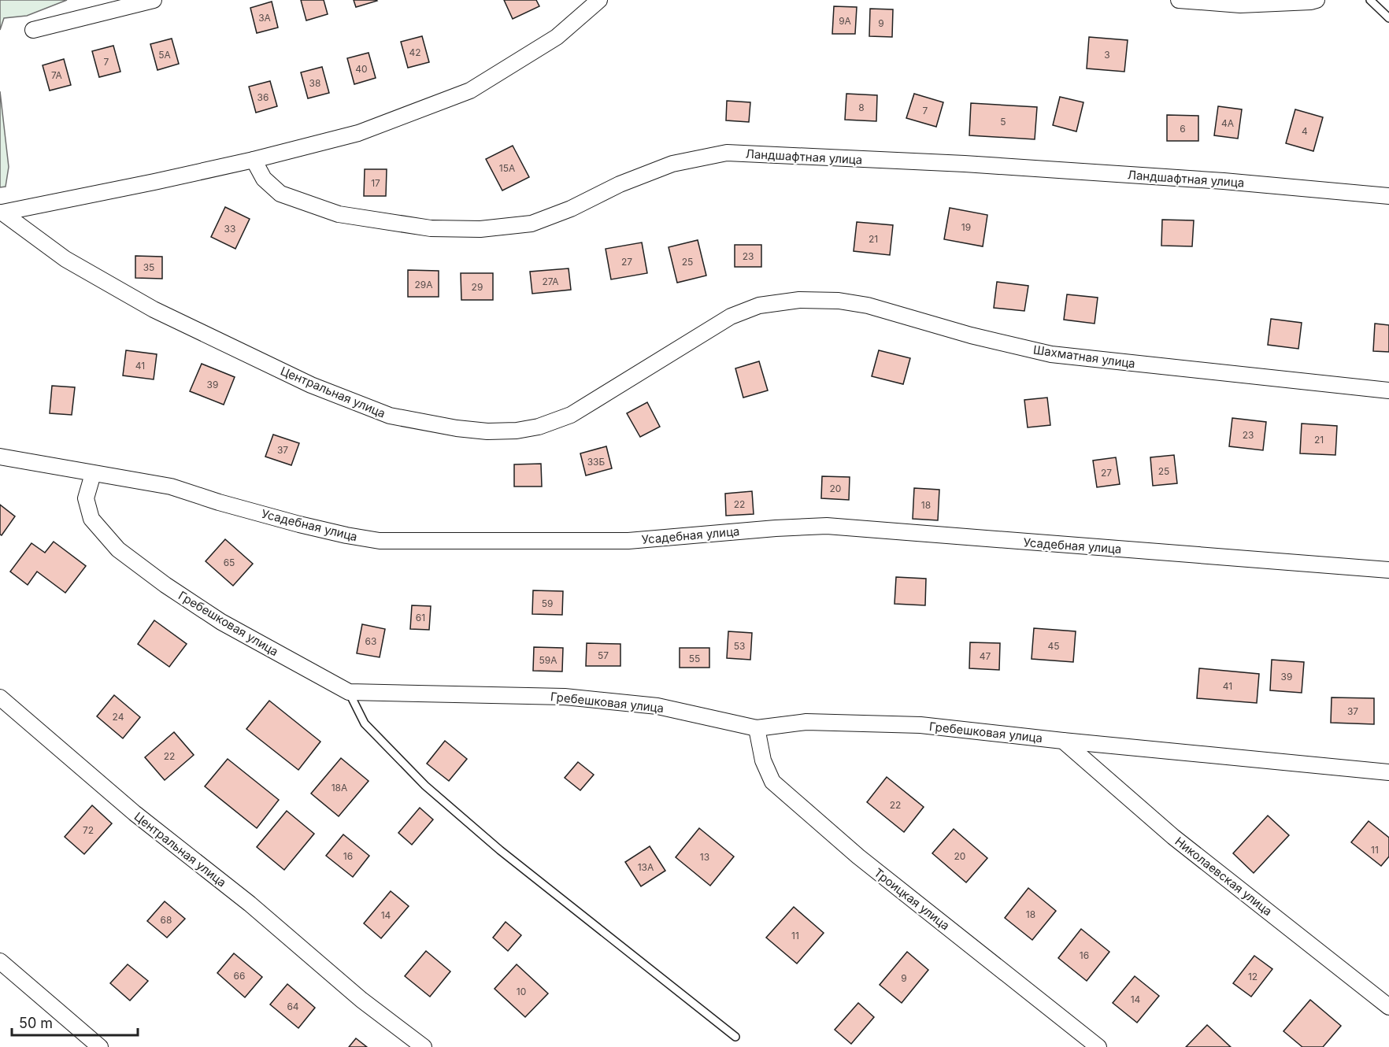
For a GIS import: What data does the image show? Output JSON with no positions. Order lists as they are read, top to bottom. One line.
{"streets":{"street":["Ландшафтная улица","Шахматная улица","Центральная улица","Усадебная улица","Гребешковая улица","Николаевская улица","Троицкая улица"]},"crossings":[["Ландшафтная улица","Центральная улица"],["Шахматная улица","Центральная улица"],["Усадебная улица","Гребешковая улица"],["Гребешковая улица","Николаевская улица"],["Гребешковая улица","Троицкая улица"]],"house_numbers":["3А","9А","9","42","5А","3","7","40","7А","38","36","8","7","5","4А","6","4","15А","17","19","33","21","23","27","25","35","27А","29А","29","41","39","23","21","37","33Б","25","27","20","22","18","65","59","61","63","53","45","57","47","55","59А","39","41","37","24","22","18А","22","72","11","16","20","13","13А","18","14","68","11","16","66","12","9","10","14","64"],"scale_bar":"50 m"}
